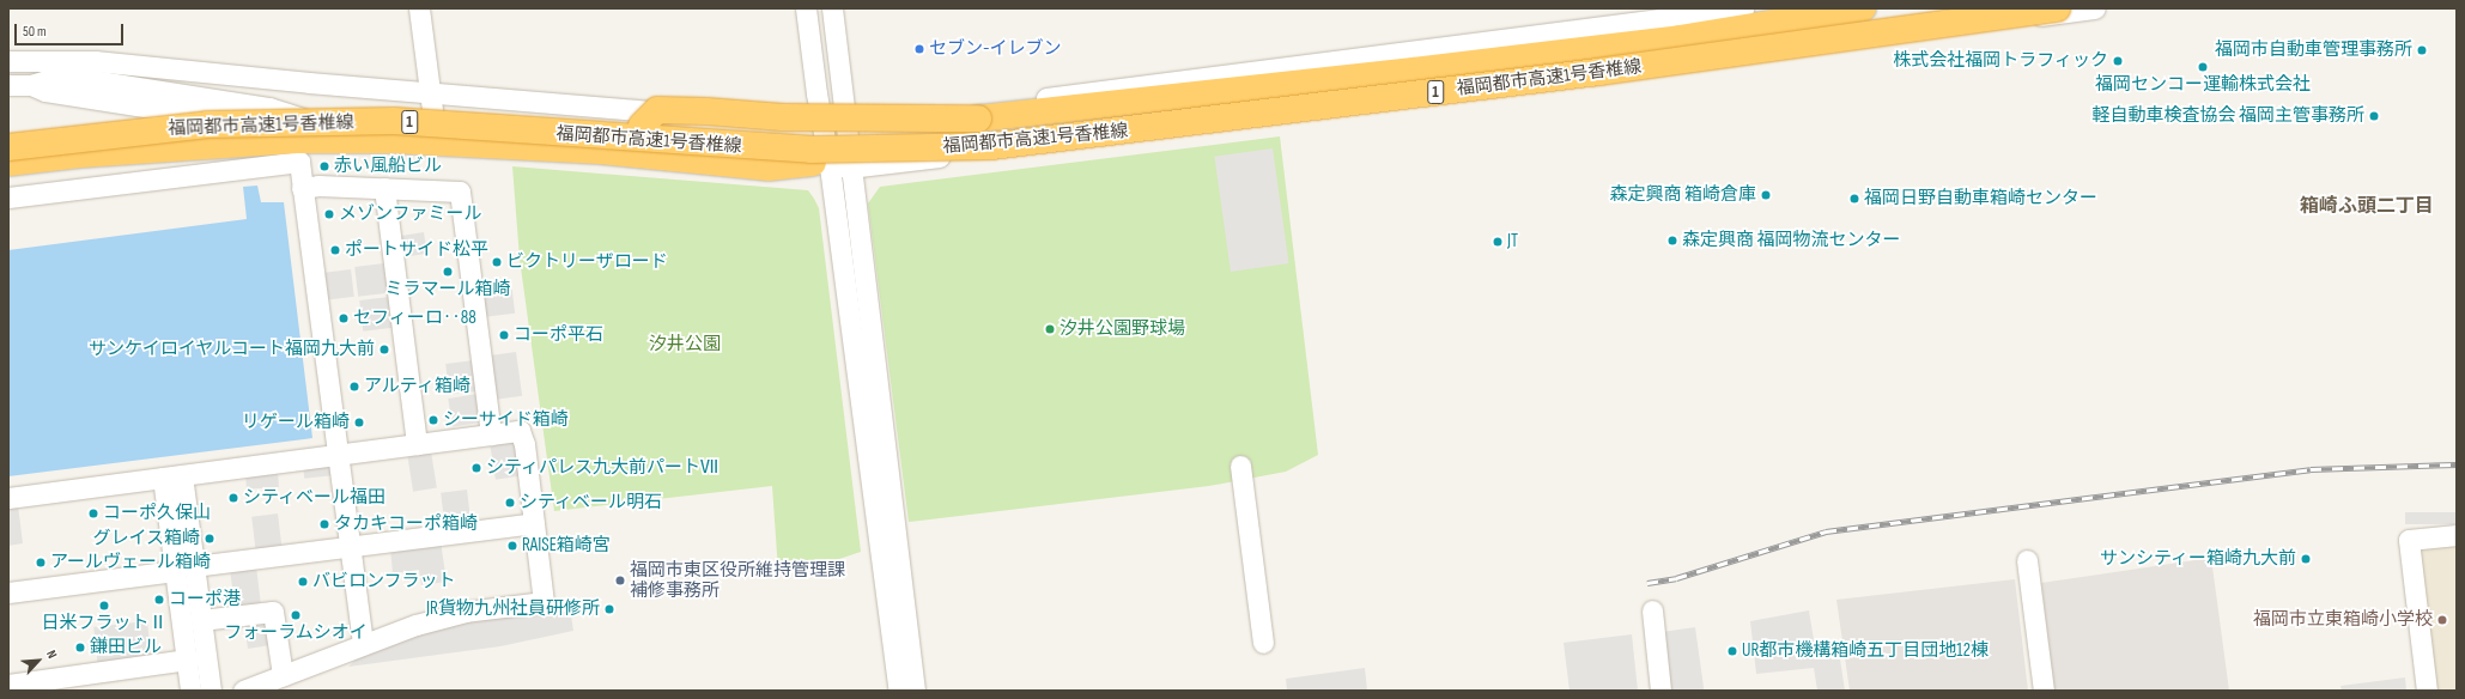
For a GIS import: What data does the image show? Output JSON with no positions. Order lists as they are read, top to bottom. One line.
{"streets":{"highway":["福岡都市高速1号香椎線","1"]},"districts":["箱崎ふ頭二丁目"],"parks":["汐井公園"],"places":["セブン-イレブン","福岡市自動車管理事務所","株式会社福岡トラフィック","福岡センコー運輸株式会社","軽自動車検査協会 福岡主管事務所","赤い風船ビル","森定興商 箱崎倉庫","福岡日野自動車箱崎センター","メゾンファミール","森定興商 福岡物流センター","JT","ポートサイド松平","ビクトリーザロード","ミラマール箱崎","セフィーロ‥88","汐井公園野球場","コーポ平石","サンケイロイヤルコート福岡九大前","アルティ箱崎","シーサイド箱崎","リゲール箱崎","シティパレス九大前パートⅦ","シティベール福田","シティベール明石","コーポ久保山","タカキコーポ箱崎","グレイス箱崎","RAISE箱崎宮","サンシティー箱崎九大前","アールヴェール箱崎","福岡市東区役所維持管理課 補修事務所","バビロンフラット","コーポ港","日米フラットⅡ","JR貨物九州社員研修所","フォーラムシオイ","福岡市立東箱崎小学校","鎌田ビル","UR都市機構箱崎五丁目団地12棟"],"scale_bar":"50 m","north":"top right"}
